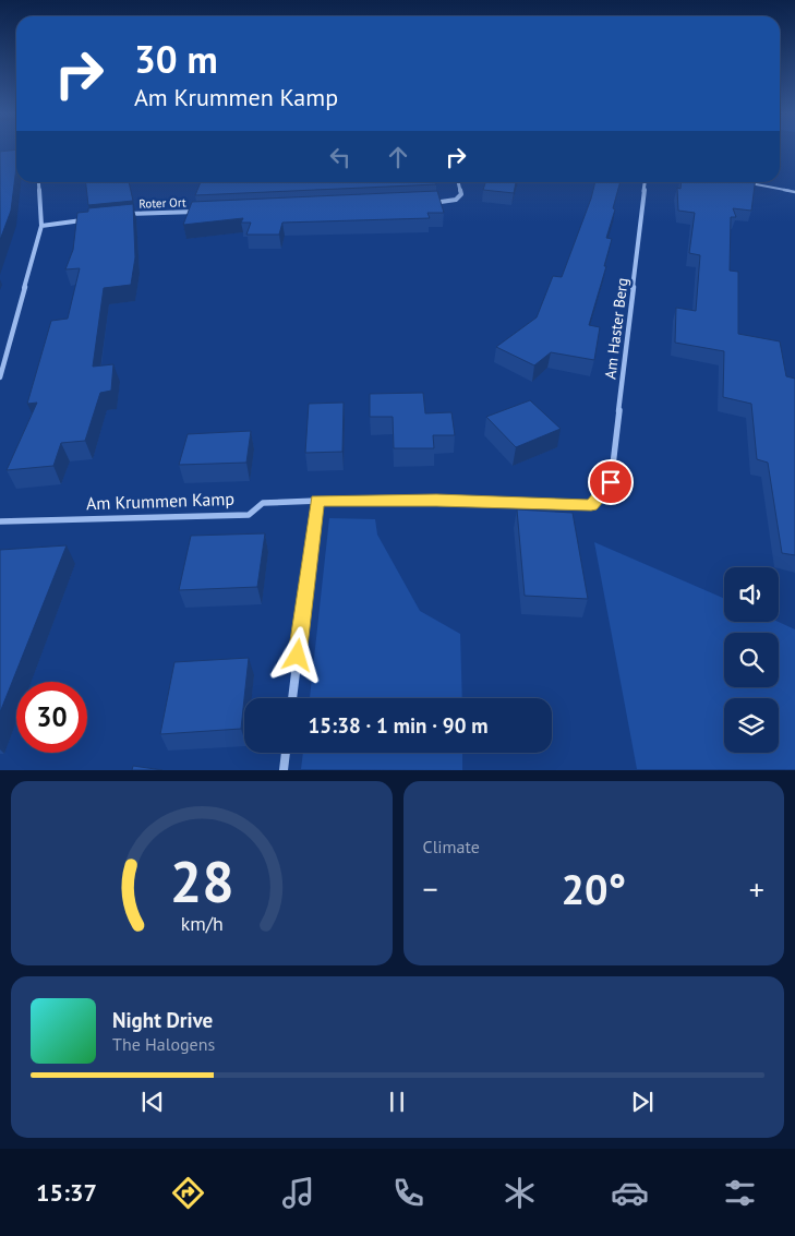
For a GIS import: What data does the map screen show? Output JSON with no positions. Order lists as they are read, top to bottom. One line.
{"streets":{"street":["Roter Ort","Am Haster Berg","Am Krummen Kamp"]},"crossings":[["Am Haster Berg","Am Krummen Kamp"]],"page":{"turn":["30 m","Am Krummen Kamp"],"limit":"30","trip":"15:38 · 1 min · 90 m","tile":"Climate","heat":["−","20°","+"],"song":["Night Drive","The Halogens"],"tabs":"15:37","gauge":["28","km/h"]}}
